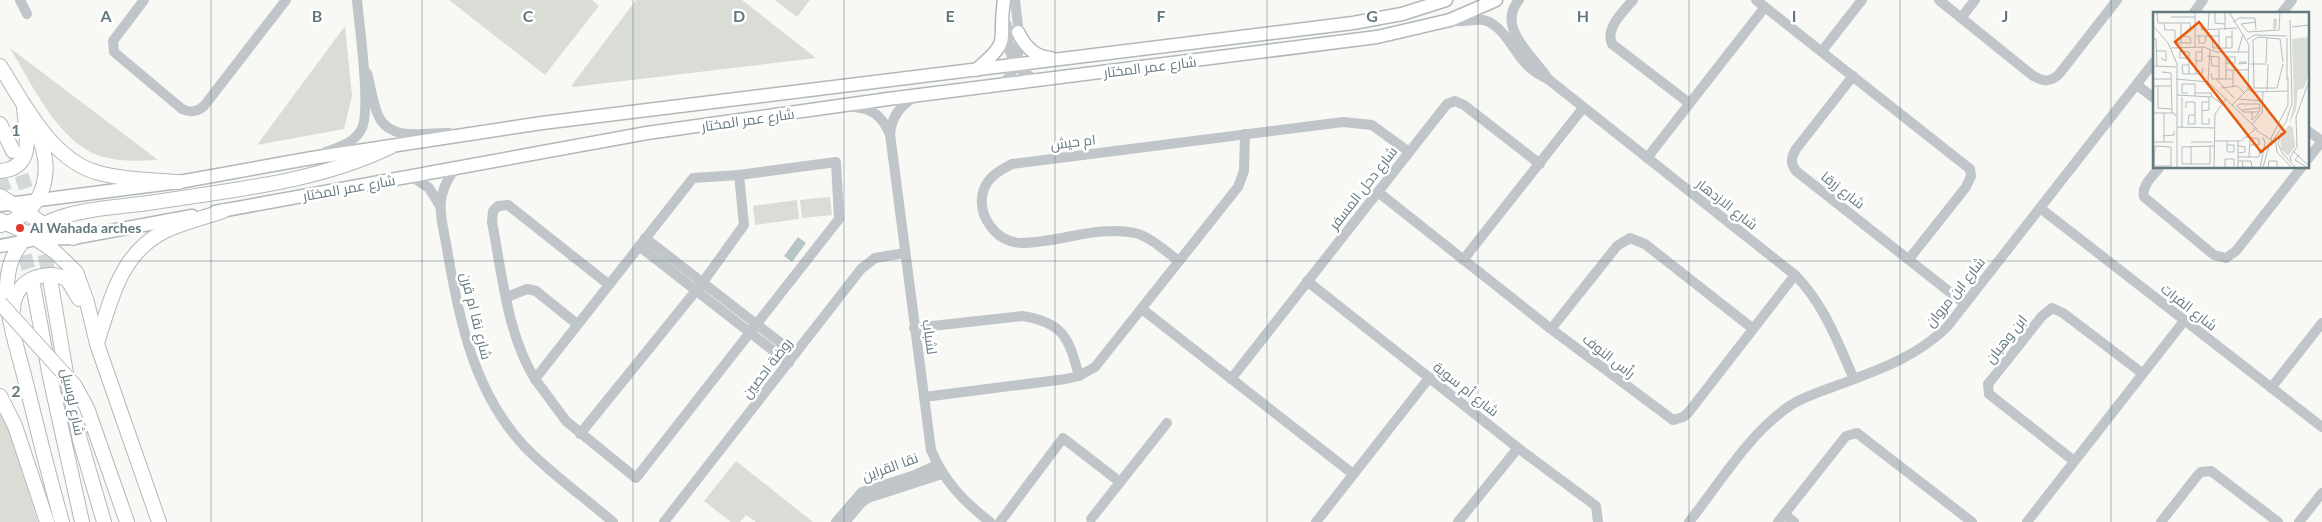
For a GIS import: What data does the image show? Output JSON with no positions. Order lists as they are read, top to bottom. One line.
{"streets":{"highway":["شارع لوسيل"],"main road":["شارع عمر المختار"],"street":["ام حيش","شارع دحل المسفر","شارع زرقا","شارع الازدهار","شارع ابن مروان","شارع الفرات","شارع نقا ام قرن","لشباب","ابن وهبان","رأس النوف","روضة احصين","شارع أم سوية","نقا القراين"]},"crossings":[["شارع عمر المختار","شارع الازدهار"],["شارع عمر المختار","شارع نقا ام قرن"],["شارع عمر المختار","لشباب"],["ام حيش","شارع دحل المسفر"],["شارع دحل المسفر","رأس النوف"],["شارع دحل المسفر","شارع أم سوية"],["شارع زرقا","شارع ابن مروان"],["شارع الازدهار","شارع ابن مروان"],["شارع الازدهار","رأس النوف"],["شارع ابن مروان","شارع الفرات"],["لشباب","روضة احصين"],["لشباب","نقا القراين"]],"places":["Al Wahada arches"],"grid":{"columns":["A","B","C","D","E","F","G","H","I","J"],"rows":["1","2"]}}
